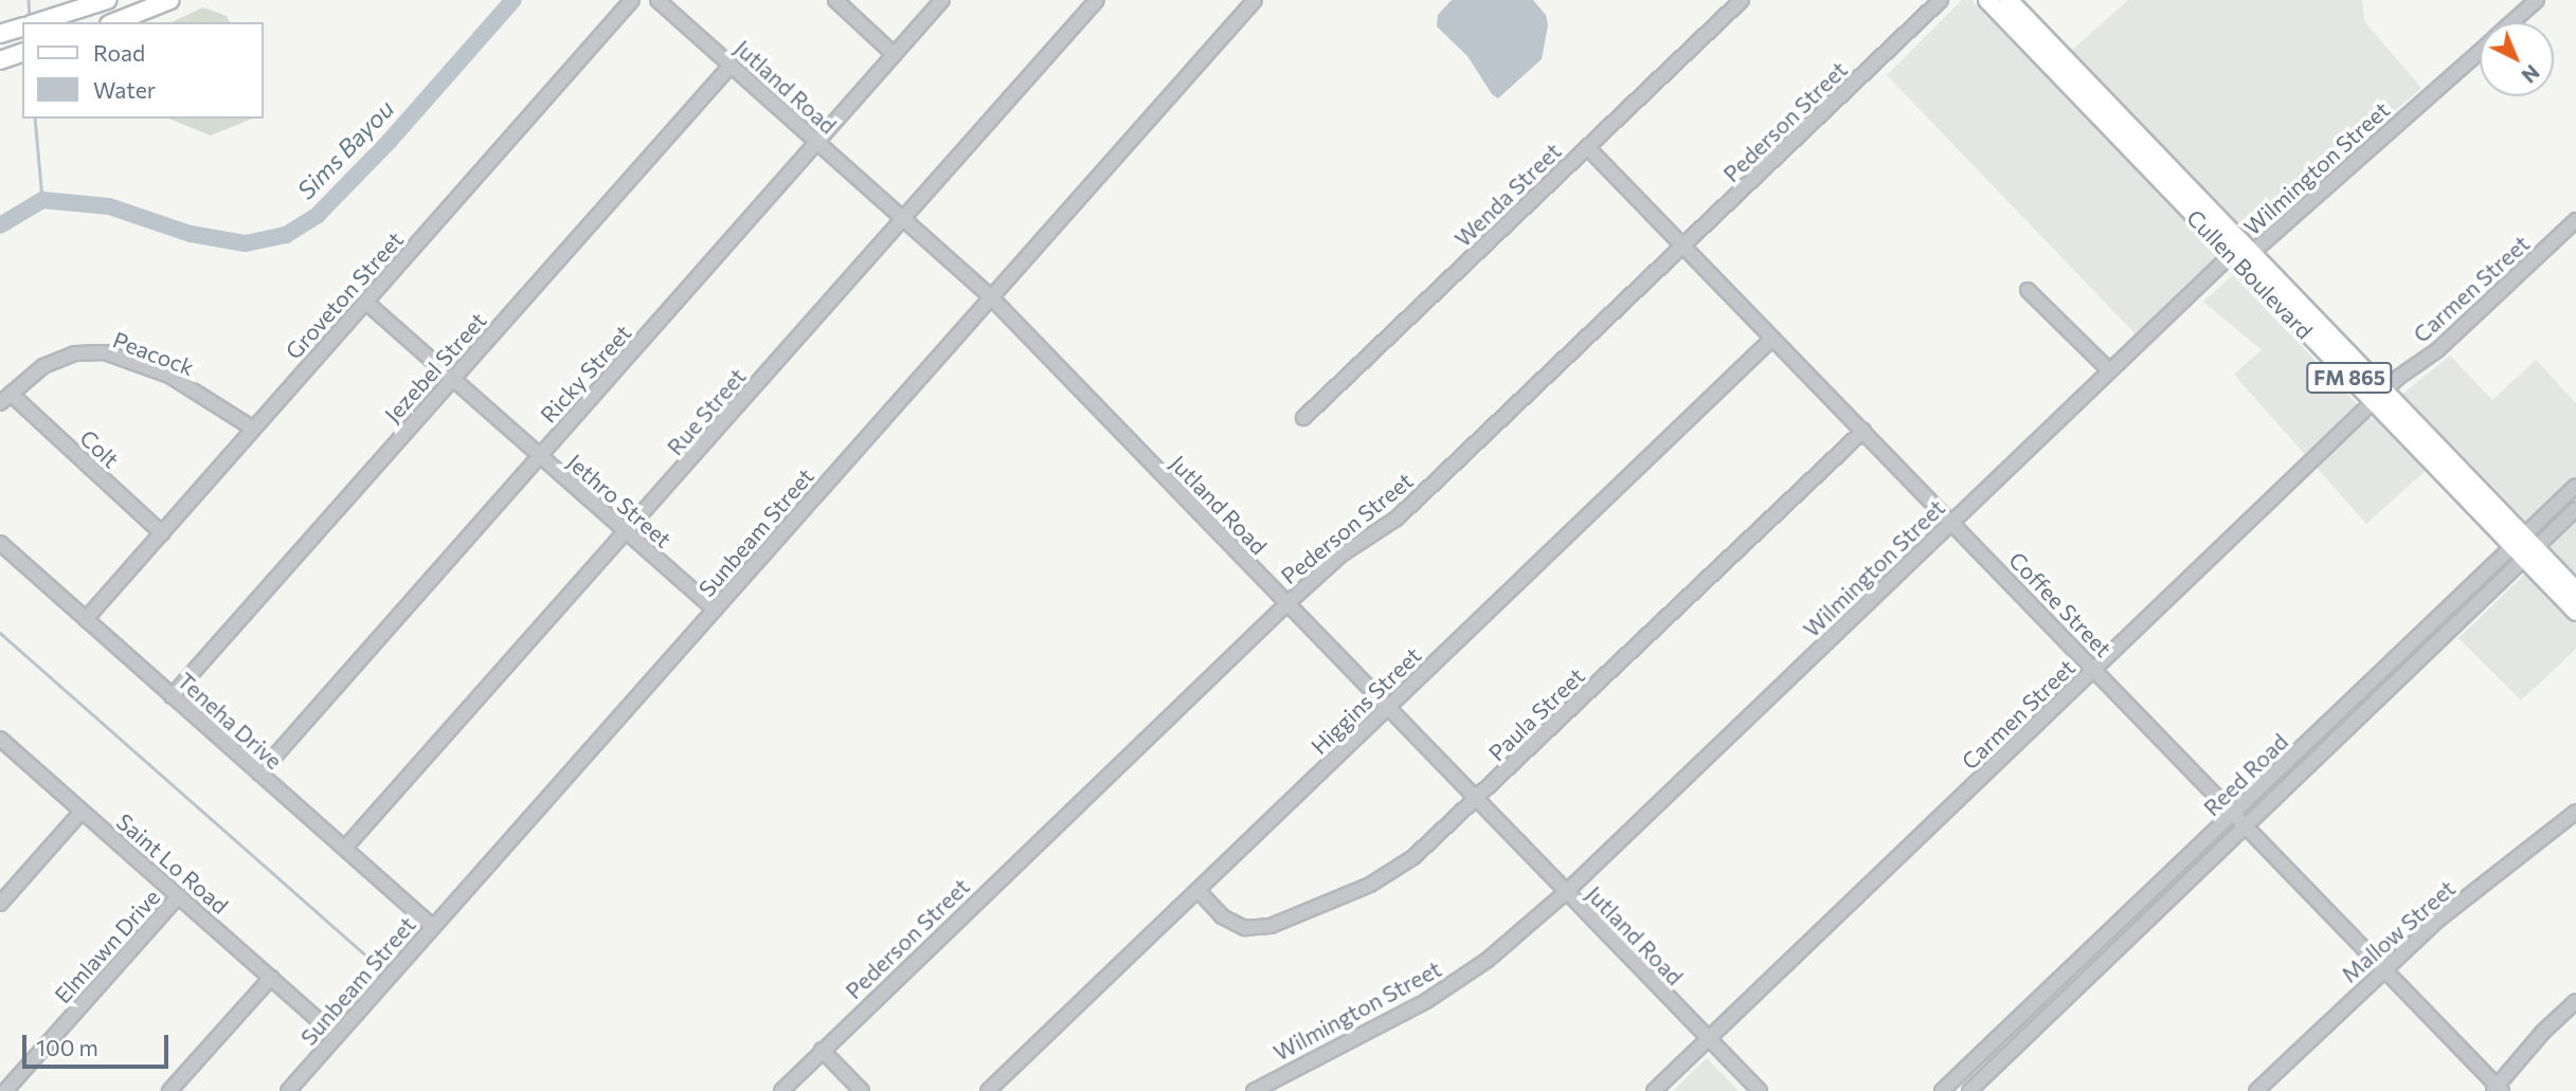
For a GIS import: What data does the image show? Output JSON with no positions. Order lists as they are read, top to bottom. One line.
{"streets":{"main road":["Cullen Boulevard","FM 865"],"street":["Jutland Road","Pederson Street","Wilmington Street","Wenda Street","Carmen Street","Groveton Street","Peacock","Jezebel Street","Ricky Street","Rue Street","Colt","Jethro Street","Sunbeam Street","Coffee Street","Higgins Street","Paula Street","Teneha Drive","Reed Road","Saint Lo Road","Mallow Street","Elmlawn Drive"]},"crossings":[["Jutland Road","Pederson Street"],["Jutland Road","Wilmington Street"],["Jutland Road","Carmen Street"],["Jutland Road","Jezebel Street"],["Jutland Road","Ricky Street"],["Jutland Road","Rue Street"],["Jutland Road","Sunbeam Street"],["Jutland Road","Higgins Street"],["Jutland Road","Paula Street"],["Pederson Street","Coffee Street"],["Wilmington Street","Cullen Boulevard"],["Wilmington Street","Coffee Street"],["Wenda Street","Coffee Street"],["Cullen Boulevard","Carmen Street"],["Cullen Boulevard","Reed Road"],["Carmen Street","Coffee Street"],["Groveton Street","Peacock"],["Groveton Street","Colt"],["Groveton Street","Jethro Street"],["Groveton Street","Teneha Drive"],["Peacock","Colt"],["Jezebel Street","Jethro Street"],["Jezebel Street","Teneha Drive"],["Ricky Street","Jethro Street"],["Ricky Street","Teneha Drive"],["Rue Street","Jethro Street"],["Rue Street","Teneha Drive"],["Jethro Street","Sunbeam Street"],["Sunbeam Street","Teneha Drive"],["Coffee Street","Higgins Street"],["Coffee Street","Paula Street"],["Coffee Street","Reed Road"],["Coffee Street","Mallow Street"],["Higgins Street","Paula Street"],["Saint Lo Road","Elmlawn Drive"]],"water":["Sims Bayou"],"legend":["Road","Water"],"scale_bar":"100 m","north":"bottom right"}
